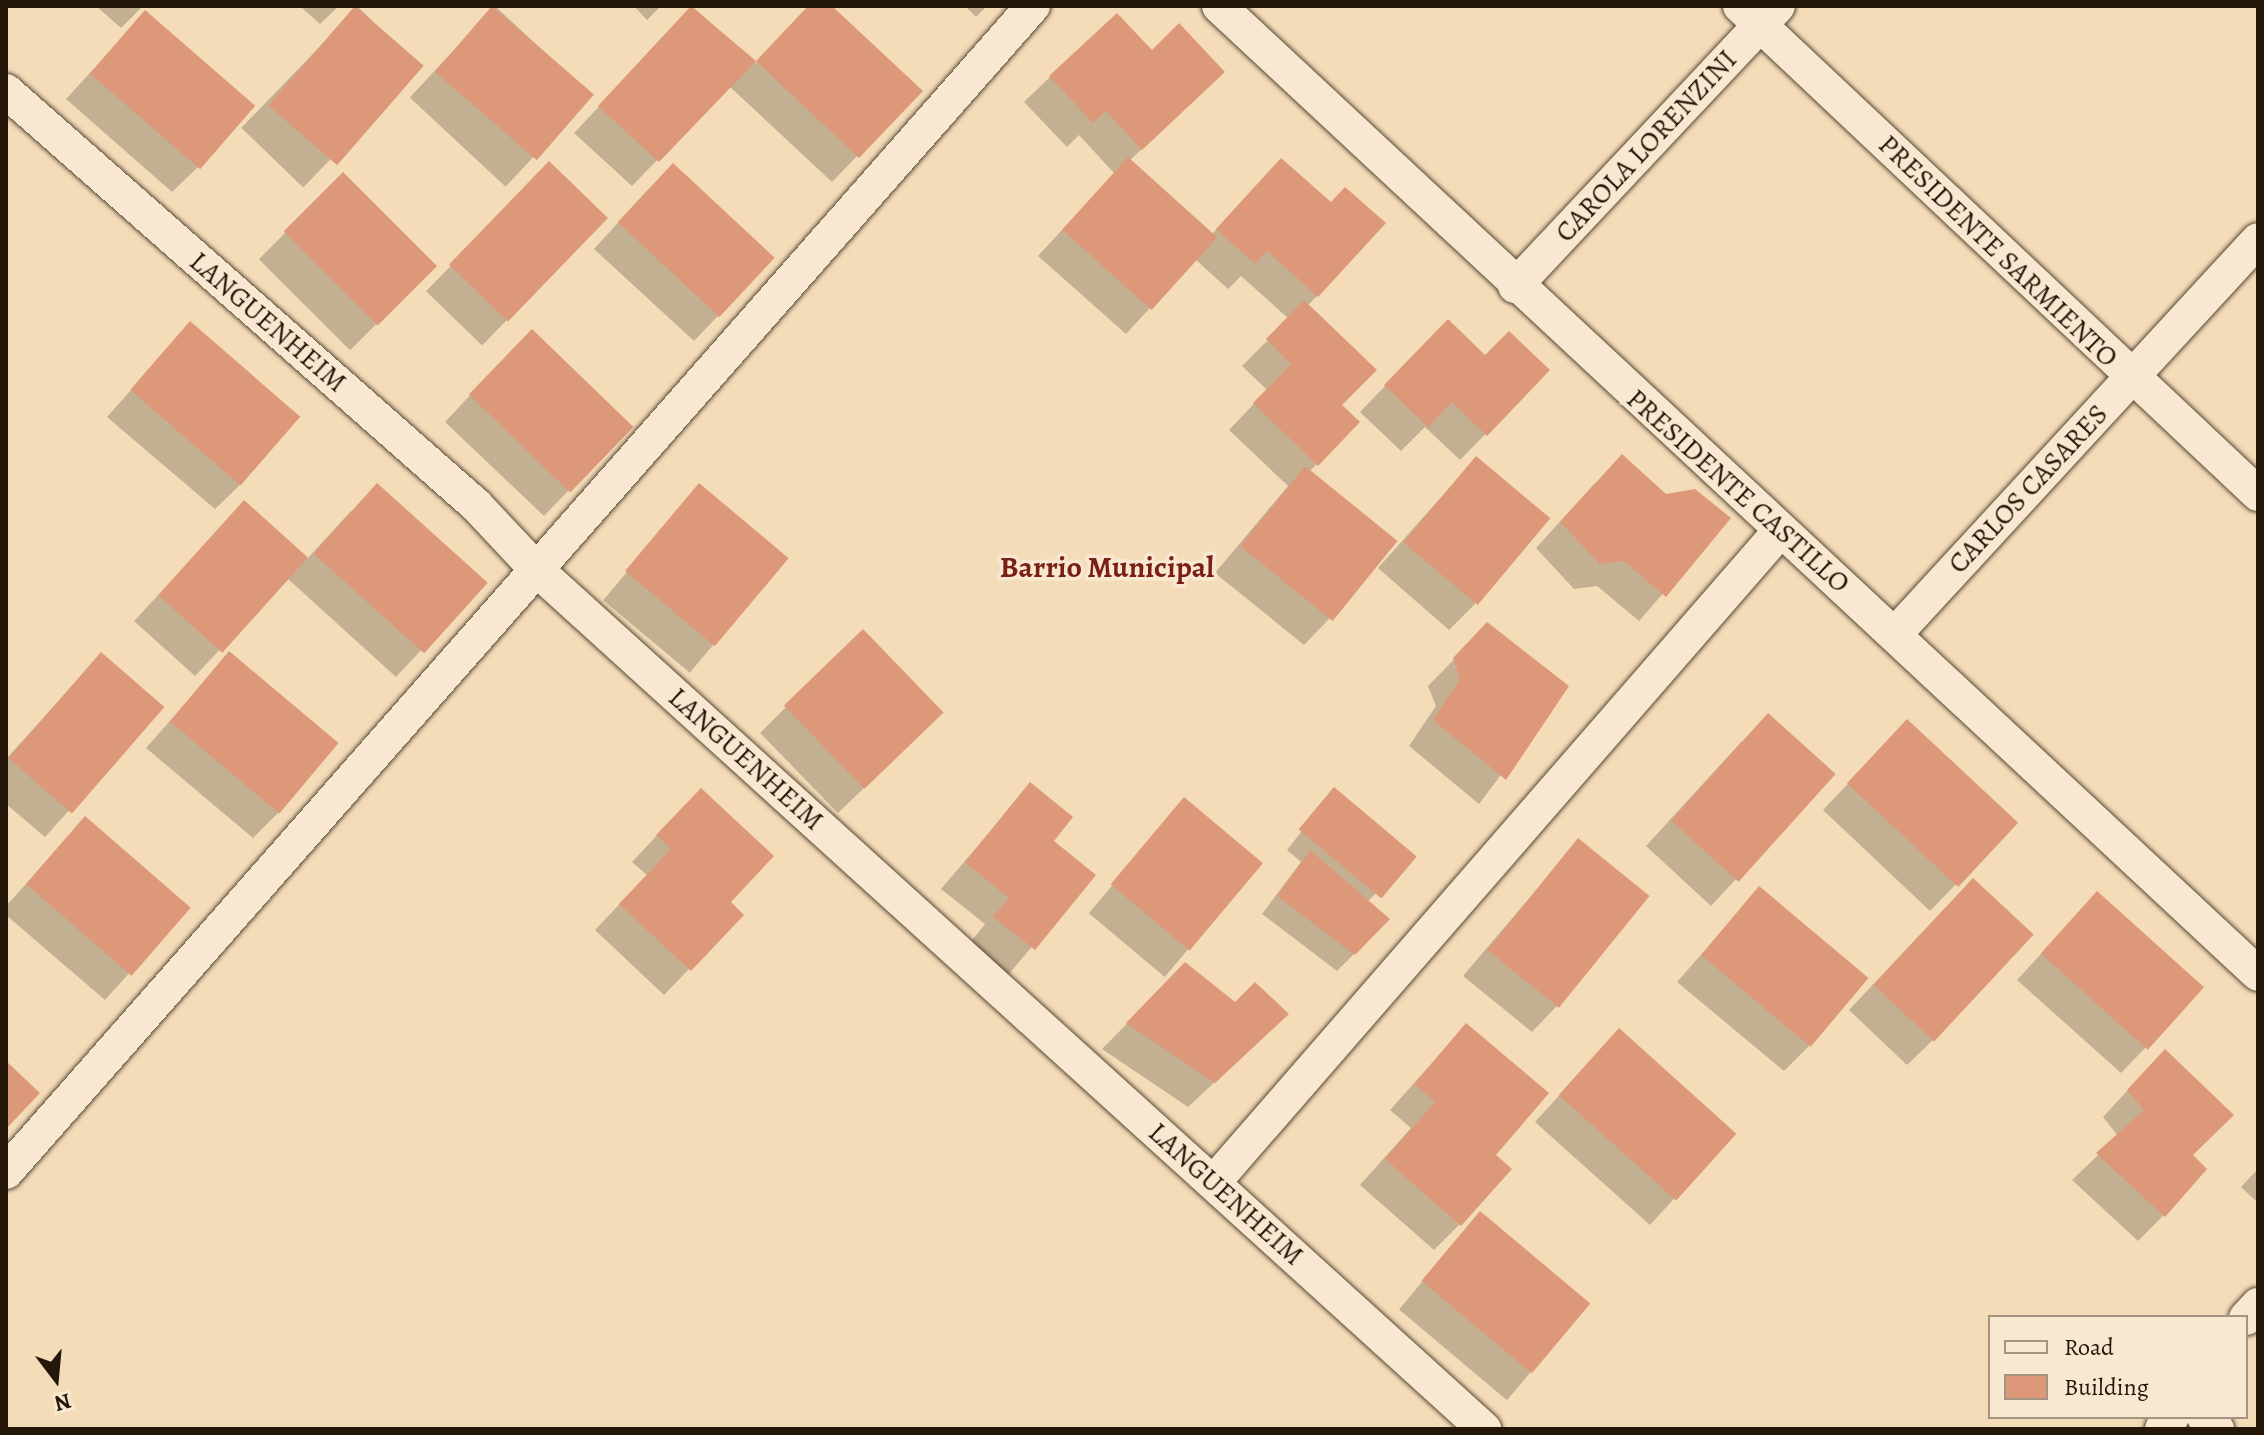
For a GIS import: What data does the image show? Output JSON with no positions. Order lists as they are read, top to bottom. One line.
{"streets":{"street":["CAROLA LORENZINI","PRESIDENTE SARMIENTO","LANGUENHEIM","CARLOS CASARES","PRESIDENTE CASTILLO"]},"crossings":[["CAROLA LORENZINI","PRESIDENTE SARMIENTO"],["CAROLA LORENZINI","PRESIDENTE CASTILLO"],["PRESIDENTE SARMIENTO","CARLOS CASARES"],["CARLOS CASARES","PRESIDENTE CASTILLO"]],"districts":["Barrio Municipal"],"legend":["Road","Building"],"north":"bottom"}
